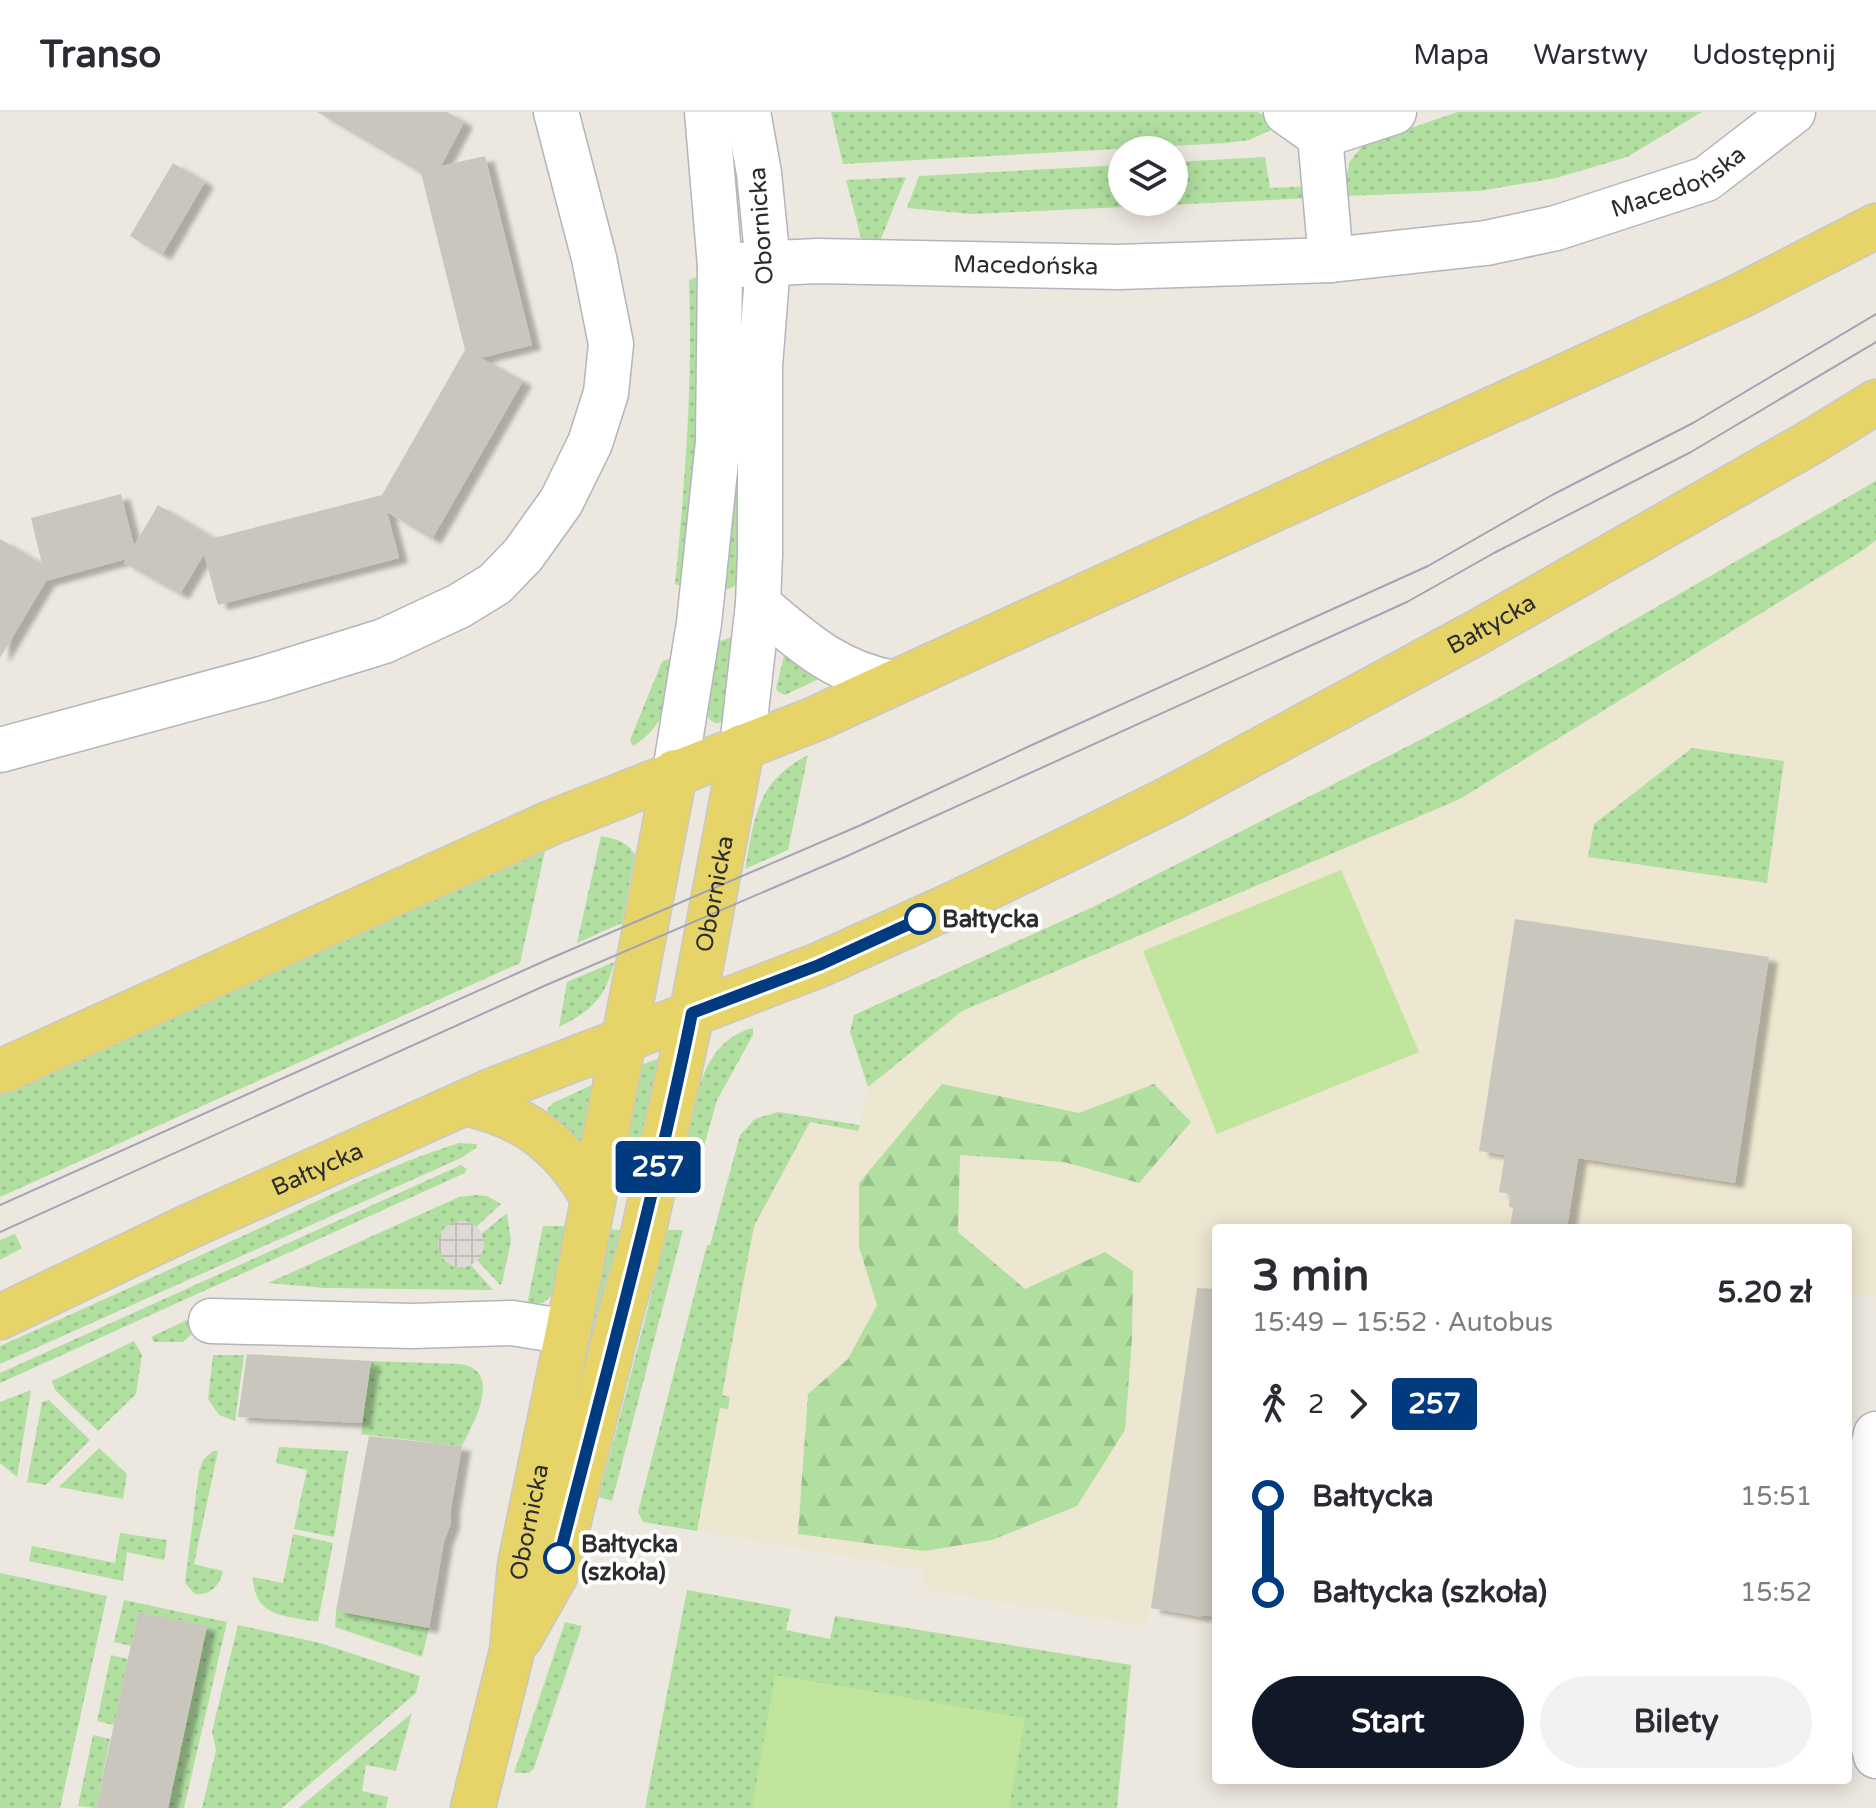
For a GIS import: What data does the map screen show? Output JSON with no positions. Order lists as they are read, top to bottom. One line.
{"streets":{"main road":["Obornicka","Bałtycka"],"street":["Macedońska"]},"crossings":[["Macedońska","Obornicka"],["Obornicka","Bałtycka"]],"places":["Bałtycka","Bałtycka (szkoła)"],"lines":["bus line 257"],"page":{"header":"Transo","nav":["Mapa","Warstwy","Udostępnij"],"on_map":"257","heading":["3 min","15:49 – 15:52 · Autobus","5.20 zł"],"legs":["2","257"],"list":[{"name":"Bałtycka","value":"15:51"},{"name":"Bałtycka (szkoła)","value":"15:52"}],"buttons":["Start","Bilety"]}}
